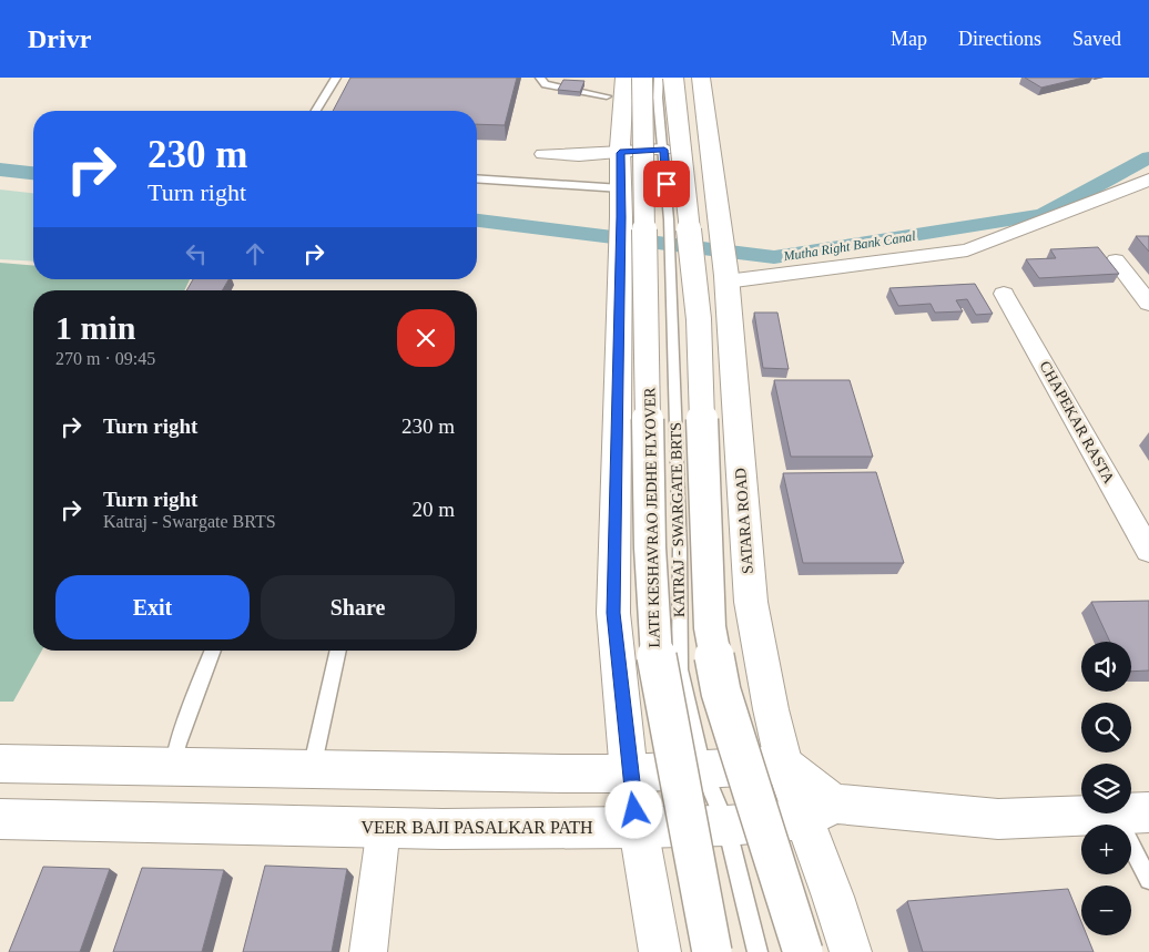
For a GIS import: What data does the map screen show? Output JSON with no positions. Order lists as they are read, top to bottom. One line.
{"streets":{"main road":["LATE KESHAVRAO JEDHE FLYOVER","SATARA ROAD","VEER BAJI PASALKAR PATH"],"street":["CHAPEKAR RASTA"],"lane":["KATRAJ - SWARGATE BRTS"]},"crossings":[["KATRAJ - SWARGATE BRTS","VEER BAJI PASALKAR PATH"]],"water":["Mutha Right Bank Canal"],"page":{"header":"Drivr","nav":["Map","Directions","Saved"],"turn":["230 m","Turn right"],"heading":["1 min","270 m · 09:45"],"list":[{"name":"Turn right","value":"230 m"},{"name":"Turn right","note":"Katraj - Swargate BRTS","value":"20 m"}],"buttons":["Exit","Share"],"map_buttons":["+","−"]}}
